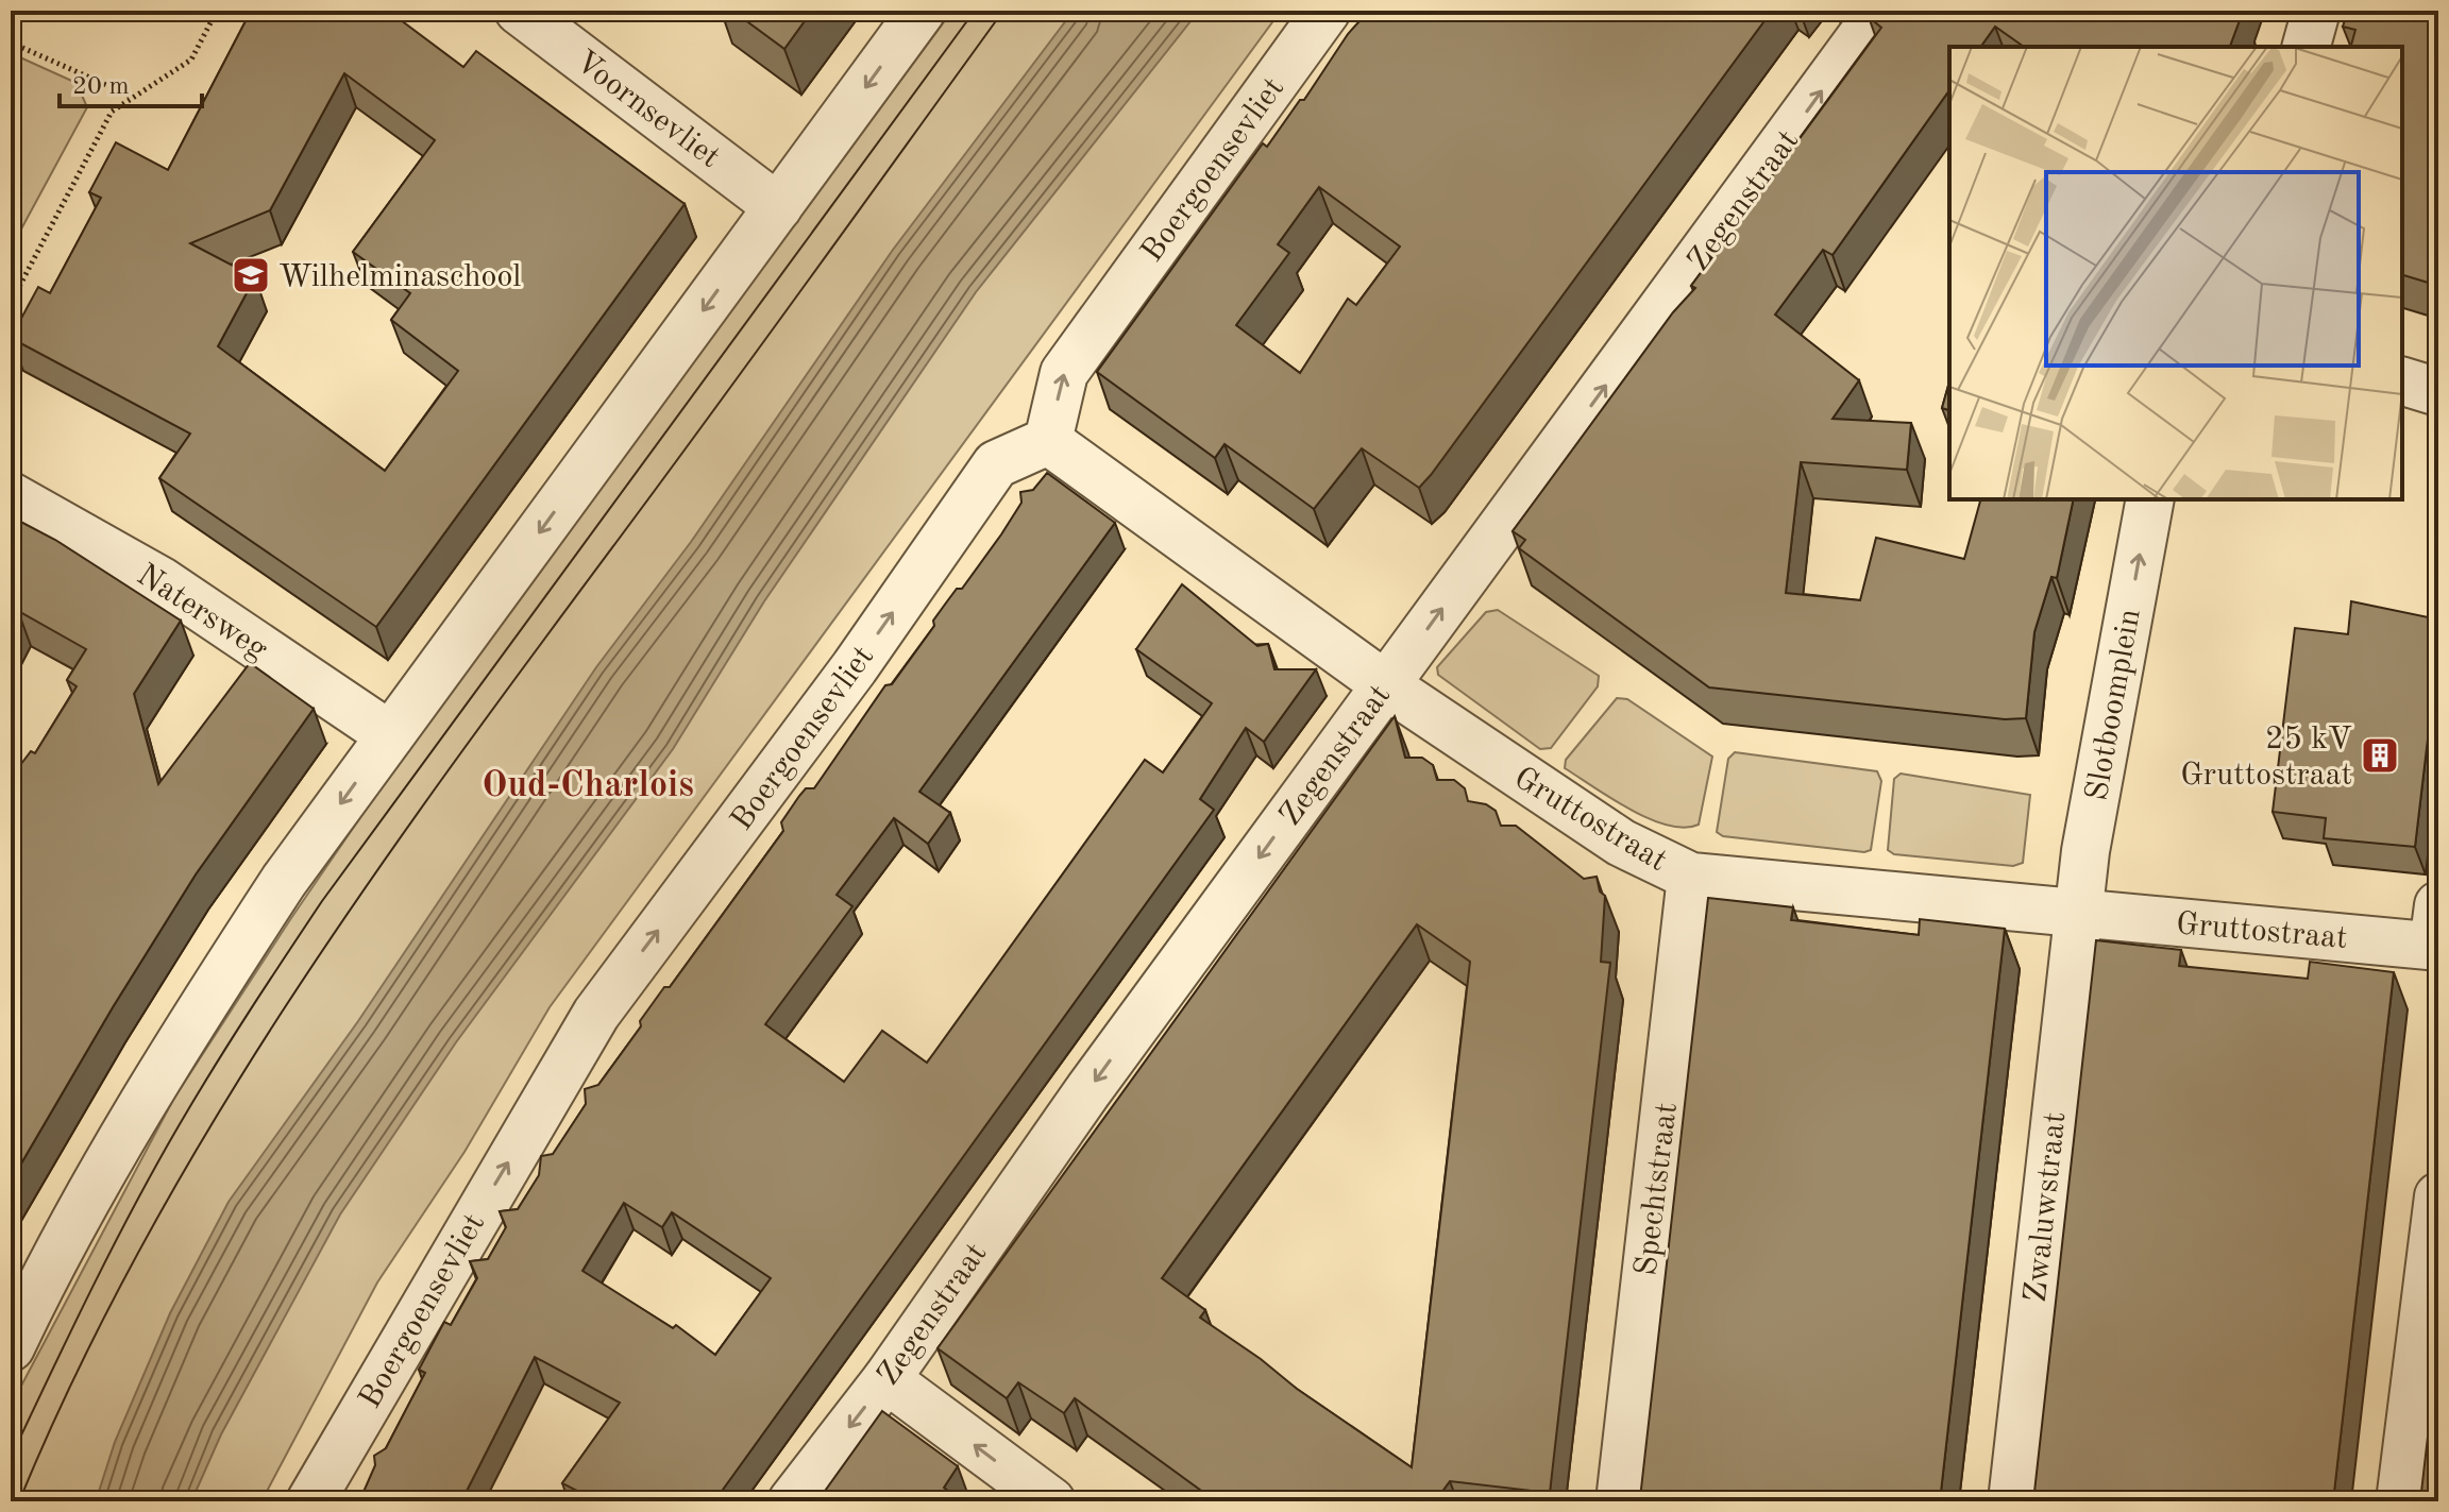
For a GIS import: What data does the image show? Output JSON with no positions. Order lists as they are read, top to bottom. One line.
{"streets":{"street":["Voornsevliet","Boergoensevliet","Zegenstraat","Natersweg","Slotboomplein","Gruttostraat","Spechtstraat","Zwaluwstraat"]},"crossings":[["Boergoensevliet","Gruttostraat"],["Zegenstraat","Gruttostraat"],["Slotboomplein","Gruttostraat"],["Slotboomplein","Zwaluwstraat"],["Gruttostraat","Spechtstraat"],["Gruttostraat","Zwaluwstraat"]],"one_way":["Slotboomplein"],"districts":["Oud-Charlois"],"places":{"school or university":["Wilhelminaschool"],"building":["25 kV Gruttostraat"]},"scale_bar":"20 m"}
